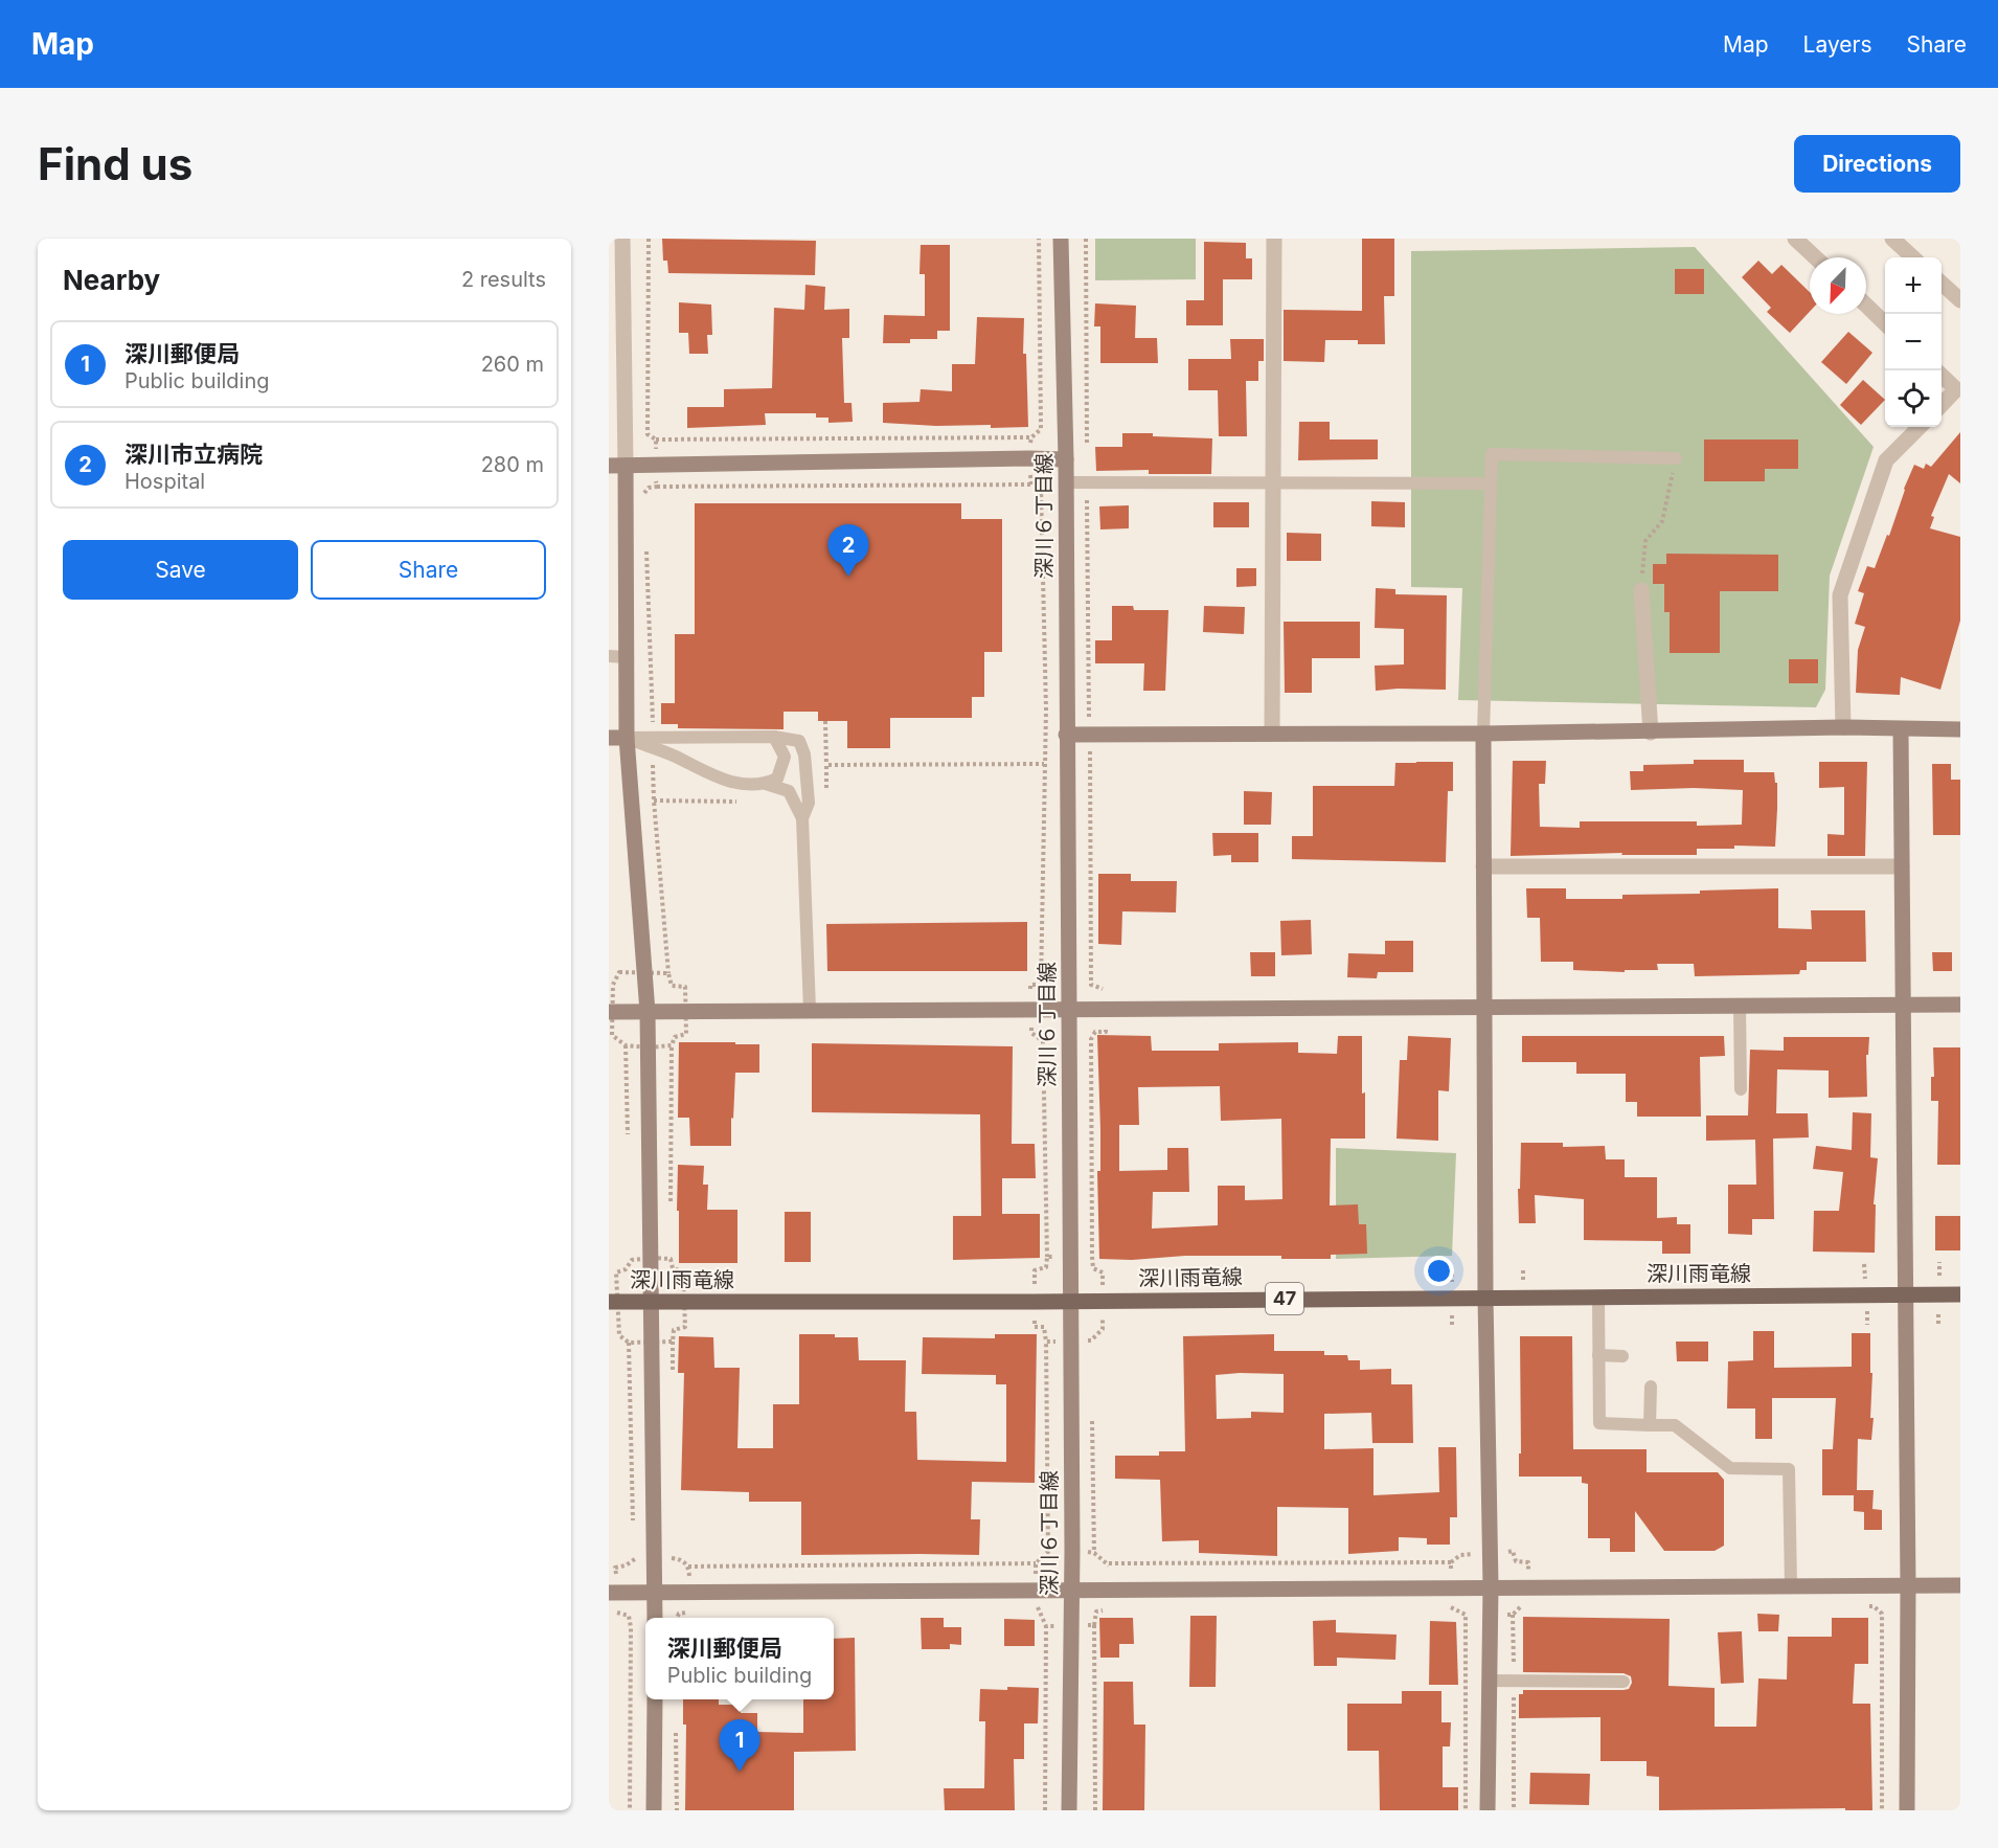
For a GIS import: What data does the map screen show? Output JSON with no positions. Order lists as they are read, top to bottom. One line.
{"streets":{"main road":["深川雨竜線","47"],"street":["深川６丁目線"]},"crossings":[["深川６丁目線","深川雨竜線"]],"north":"bottom left","page":{"header":"Map","nav":["Map","Layers","Share"],"buttons":["Directions",["Save","Share"]],"title":"Find us","heading":["Nearby","2 results"],"map_buttons":["+","−"],"list":[{"mark":"1","name":"深川郵便局","note":"Public building","value":"260 m"},{"mark":"2","name":"深川市立病院","note":"Hospital","value":"280 m"}],"pins":["2","1"],"popup":["深川郵便局","Public building"]}}
